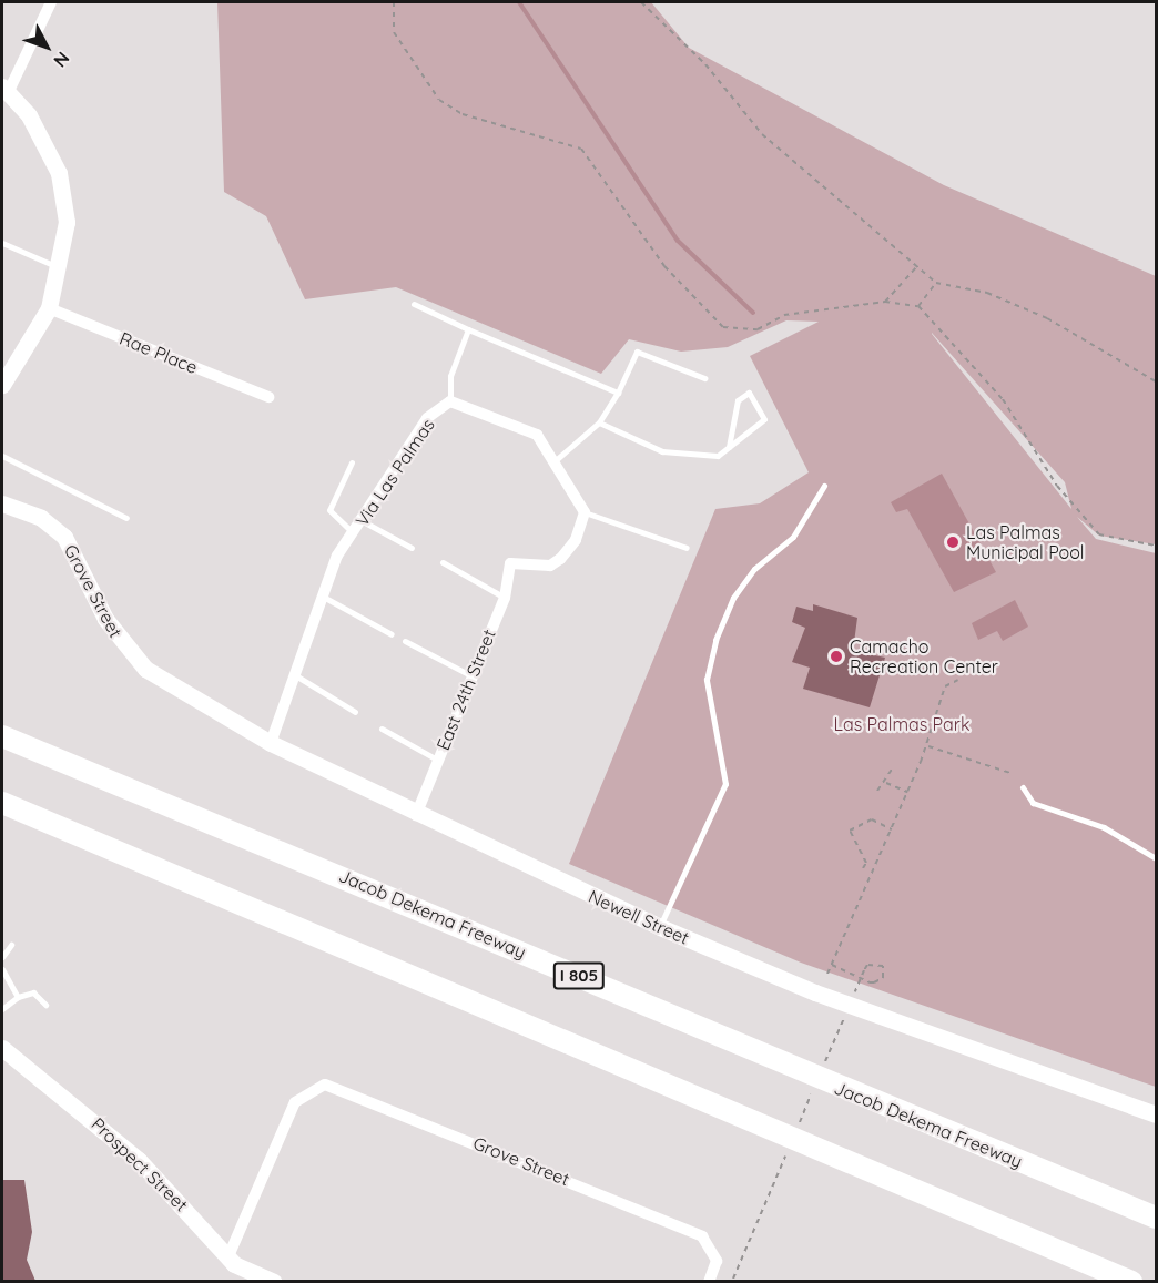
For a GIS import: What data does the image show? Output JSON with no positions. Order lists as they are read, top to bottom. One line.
{"streets":{"highway":["Jacob Dekema Freeway","I 805"],"street":["Rae Place","Via Las Palmas","Grove Street","East 24th Street","Newell Street","Prospect Street"]},"crossings":[["Via Las Palmas","Newell Street"],["Grove Street","Newell Street"],["Grove Street","Prospect Street"],["East 24th Street","Newell Street"]],"parks":["Las Palmas Park"],"places":["Las Palmas Municipal Pool","Camacho Recreation Center"],"north":"bottom right"}
